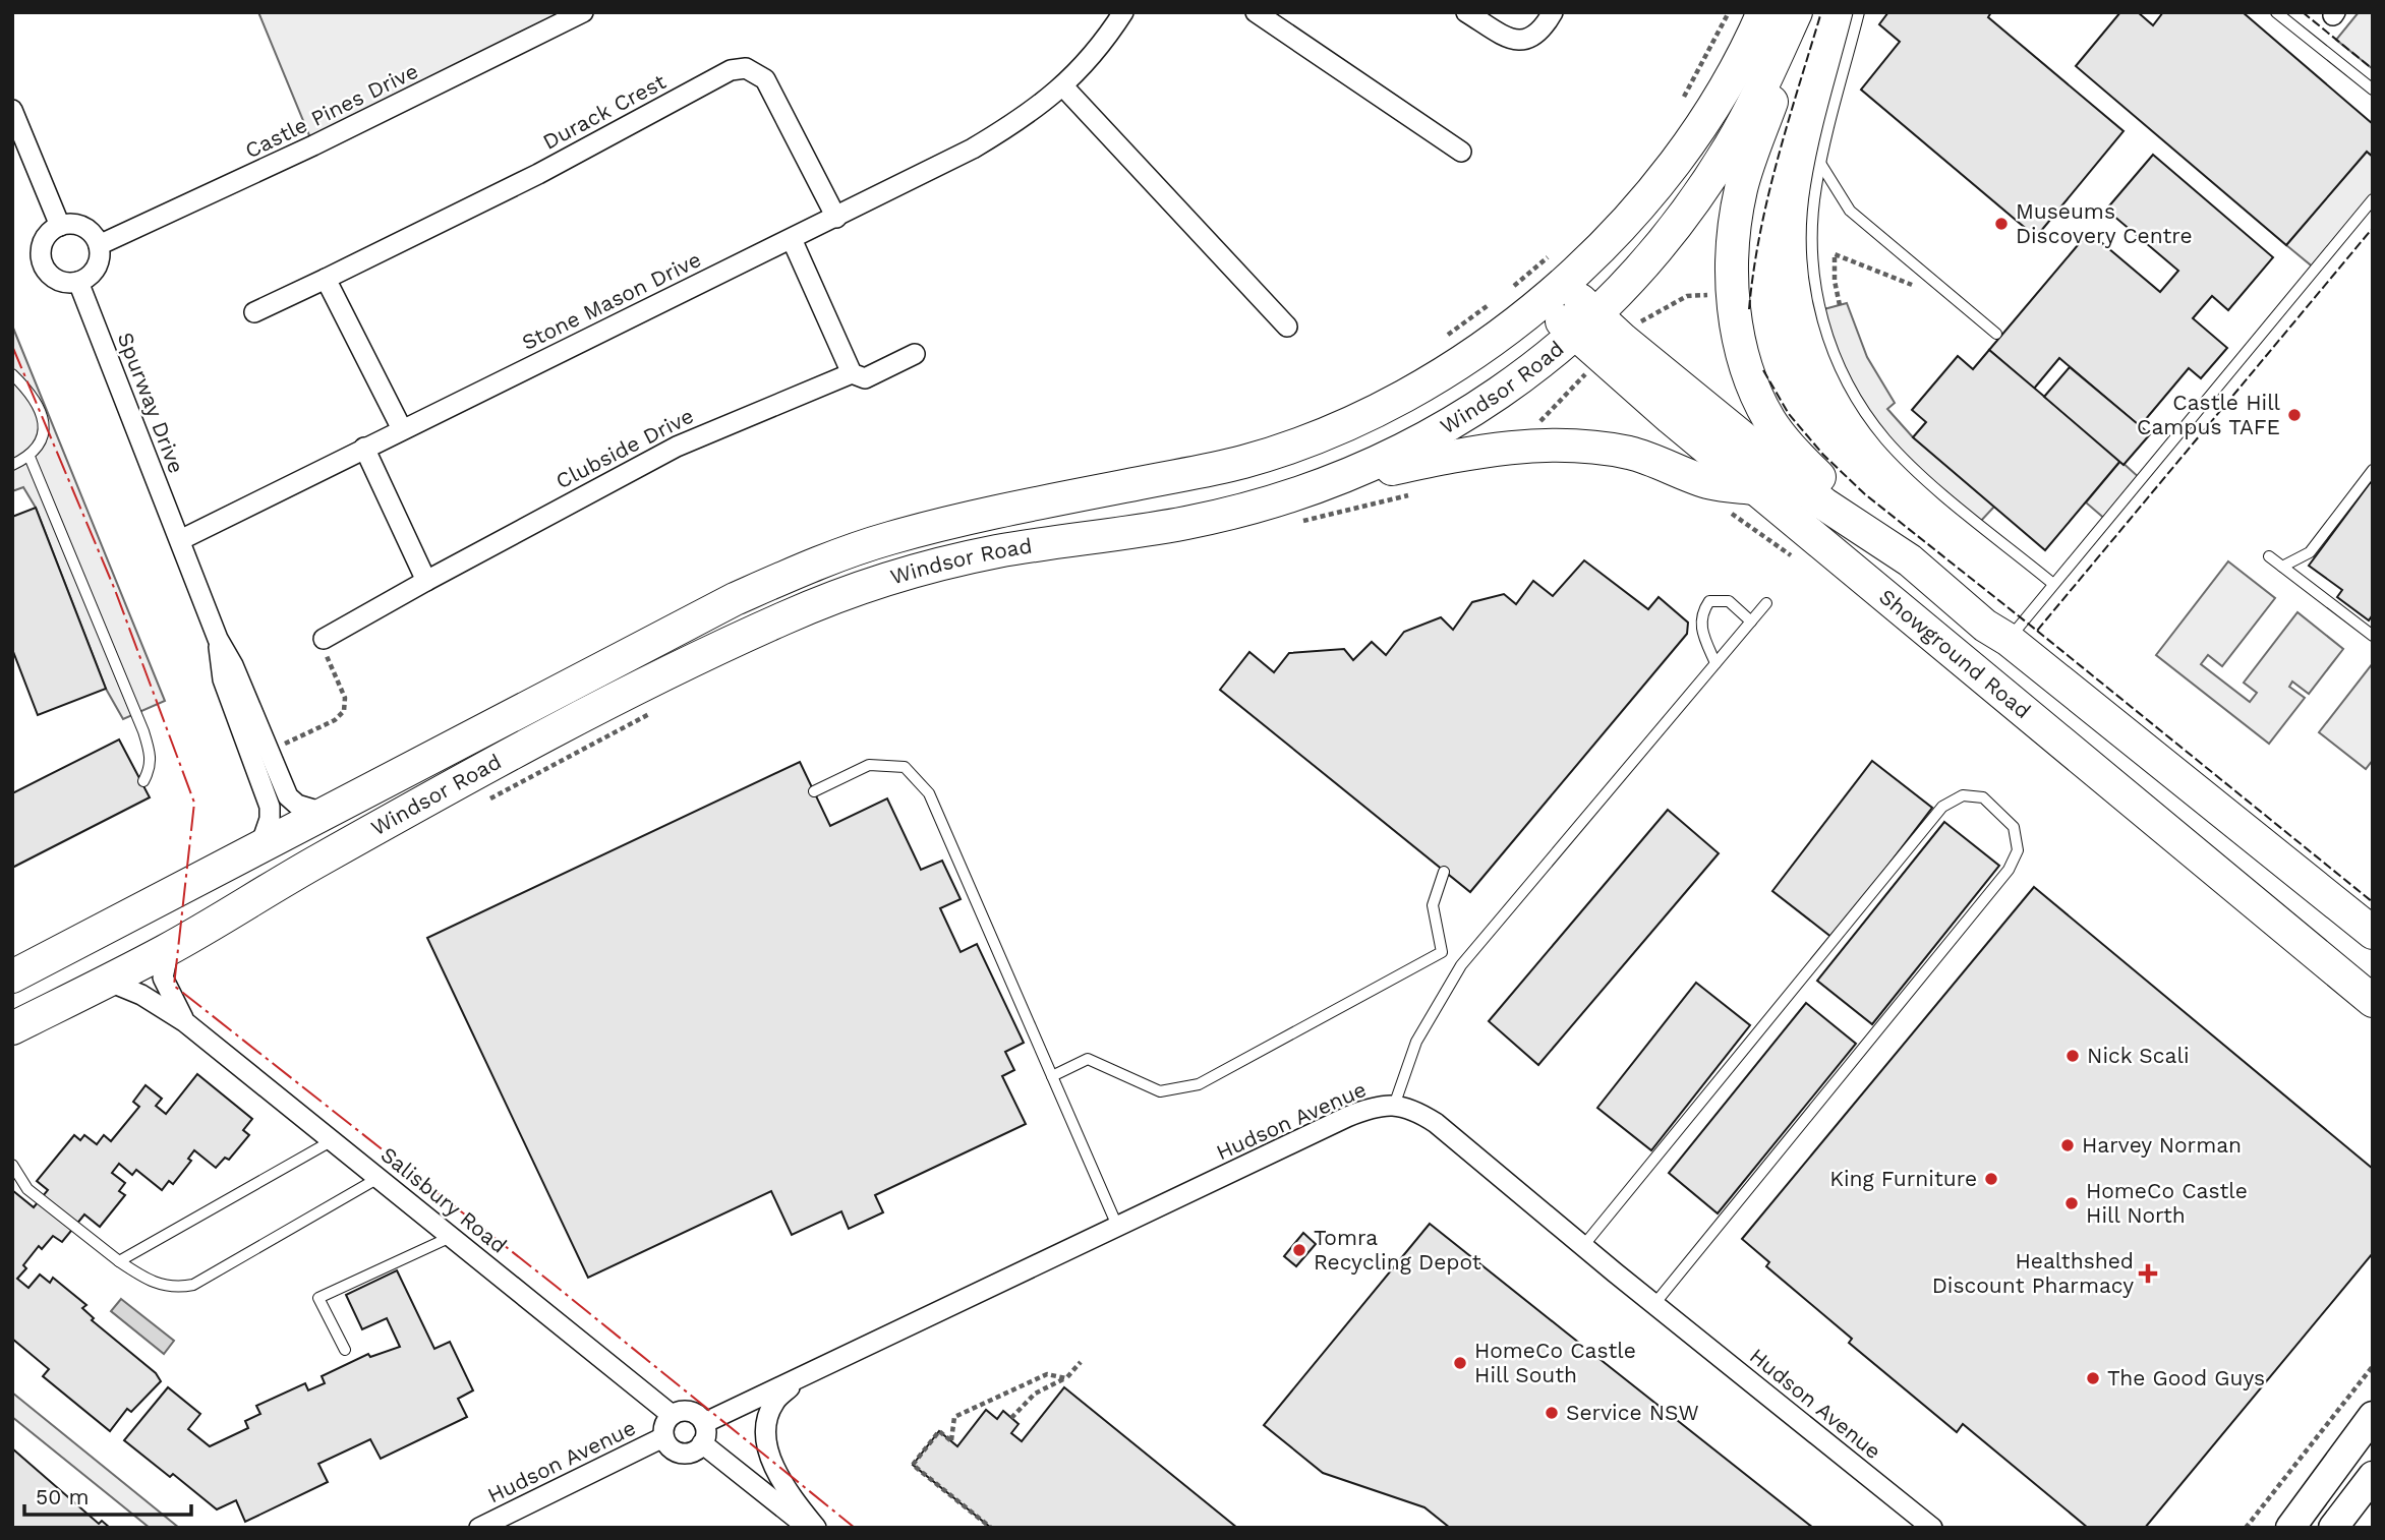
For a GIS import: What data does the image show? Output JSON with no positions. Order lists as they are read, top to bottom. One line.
{"streets":{"main road":["Windsor Road","Showground Road"],"street":["Castle Pines Drive","Durack Crest","Stone Mason Drive","Spurway Drive","Clubside Drive","Hudson Avenue","Salisbury Road"]},"crossings":[["Castle Pines Drive","Spurway Drive"],["Durack Crest","Stone Mason Drive"],["Stone Mason Drive","Spurway Drive"],["Windsor Road","Showground Road"],["Windsor Road","Salisbury Road"],["Hudson Avenue","Salisbury Road"]],"places":{"other":["Museums Discovery Centre","Castle Hill Campus TAFE","Nick Scali","Harvey Norman","King Furniture","HomeCo Castle Hill North","Tomra Recycling Depot","HomeCo Castle Hill South","The Good Guys","Service NSW"],"health":["Healthshed Discount Pharmacy"]},"scale_bar":"50 m"}
